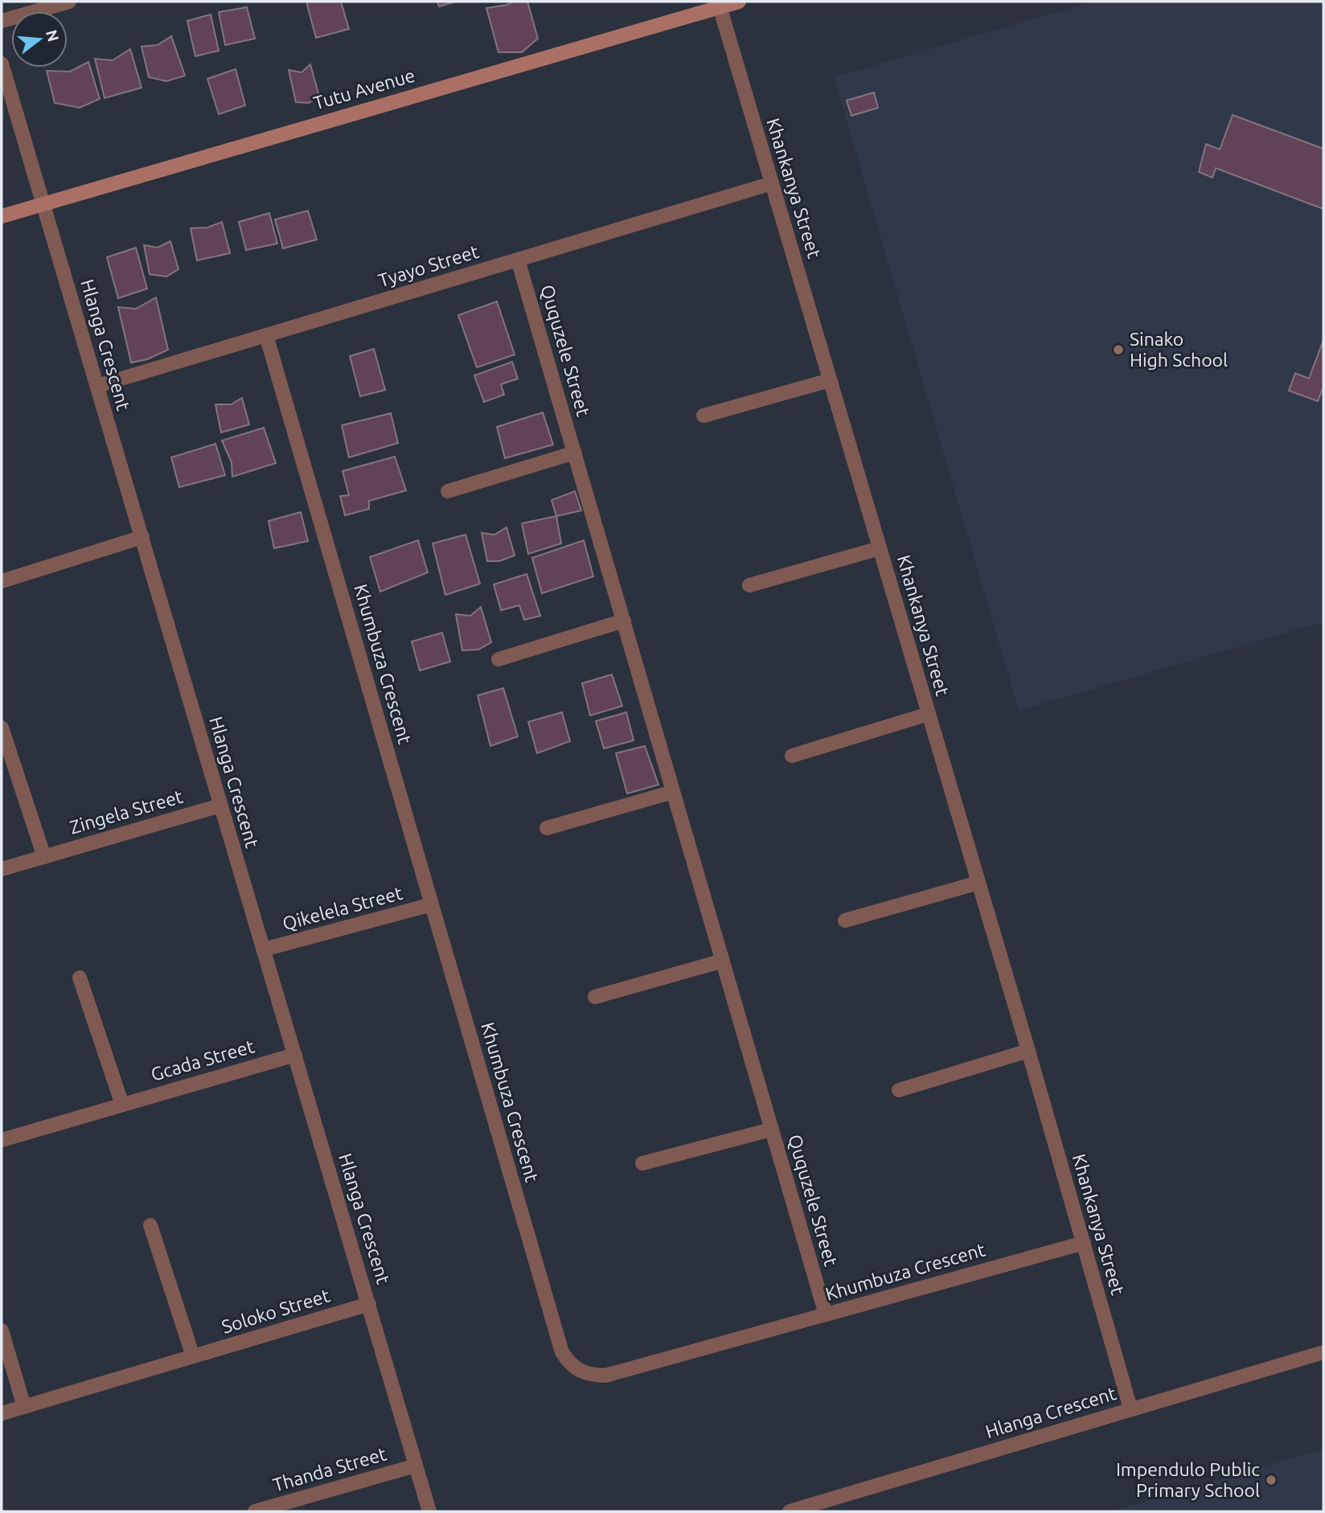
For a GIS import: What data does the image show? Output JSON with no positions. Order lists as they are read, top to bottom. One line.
{"streets":{"street":["Tutu Avenue","Khankanya Street","Tyayo Street","Hlanga Crescent","Ququzele Street","Khumbuza Crescent","Zingela Street","Qikelela Street","Gcada Street","Soloko Street","Thanda Street"]},"crossings":[["Tutu Avenue","Khankanya Street"],["Tutu Avenue","Hlanga Crescent"],["Khankanya Street","Tyayo Street"],["Khankanya Street","Hlanga Crescent"],["Khankanya Street","Khumbuza Crescent"],["Tyayo Street","Hlanga Crescent"],["Tyayo Street","Ququzele Street"],["Tyayo Street","Khumbuza Crescent"],["Hlanga Crescent","Zingela Street"],["Hlanga Crescent","Qikelela Street"],["Hlanga Crescent","Gcada Street"],["Hlanga Crescent","Soloko Street"],["Hlanga Crescent","Thanda Street"],["Ququzele Street","Khumbuza Crescent"],["Khumbuza Crescent","Qikelela Street"]],"places":["Sinako High School","Impendulo Public Primary School"],"north":"right"}
